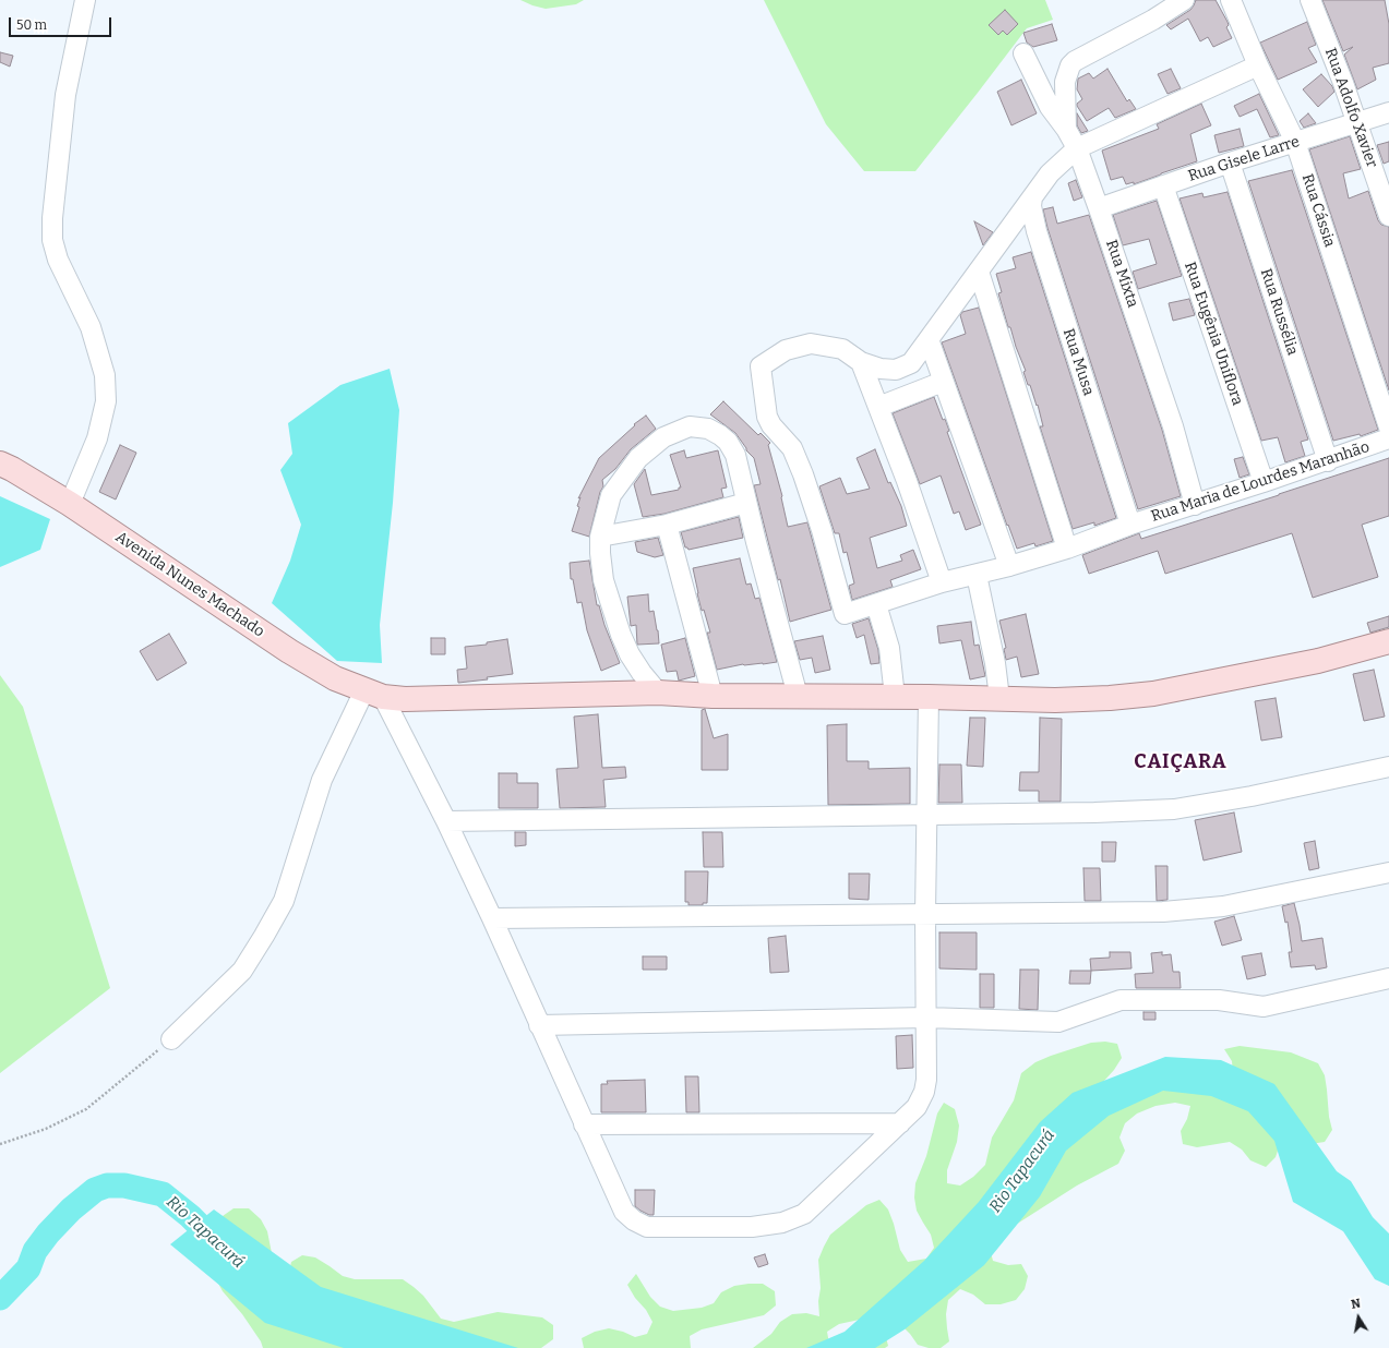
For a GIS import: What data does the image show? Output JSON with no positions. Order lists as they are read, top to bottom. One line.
{"streets":{"main road":["Avenida Nunes Machado"],"street":["Rua Adolfo Xavier","Rua Gisele Larre","Rua Cássia","Rua Mixta","Rua Russélia","Rua Eugênia Uniflora","Rua Musa","Rua Maria de Lourdes Maranhão"]},"crossings":[["Rua Adolfo Xavier","Rua Gisele Larre"],["Rua Gisele Larre","Rua Cássia"],["Rua Gisele Larre","Rua Mixta"],["Rua Gisele Larre","Rua Russélia"],["Rua Gisele Larre","Rua Eugênia Uniflora"],["Rua Mixta","Rua Maria de Lourdes Maranhão"],["Rua Russélia","Rua Maria de Lourdes Maranhão"],["Rua Eugênia Uniflora","Rua Maria de Lourdes Maranhão"],["Rua Musa","Rua Maria de Lourdes Maranhão"]],"districts":["CAIÇARA"],"water":["Rio Tapacurá"],"scale_bar":"50 m","north":"top"}
